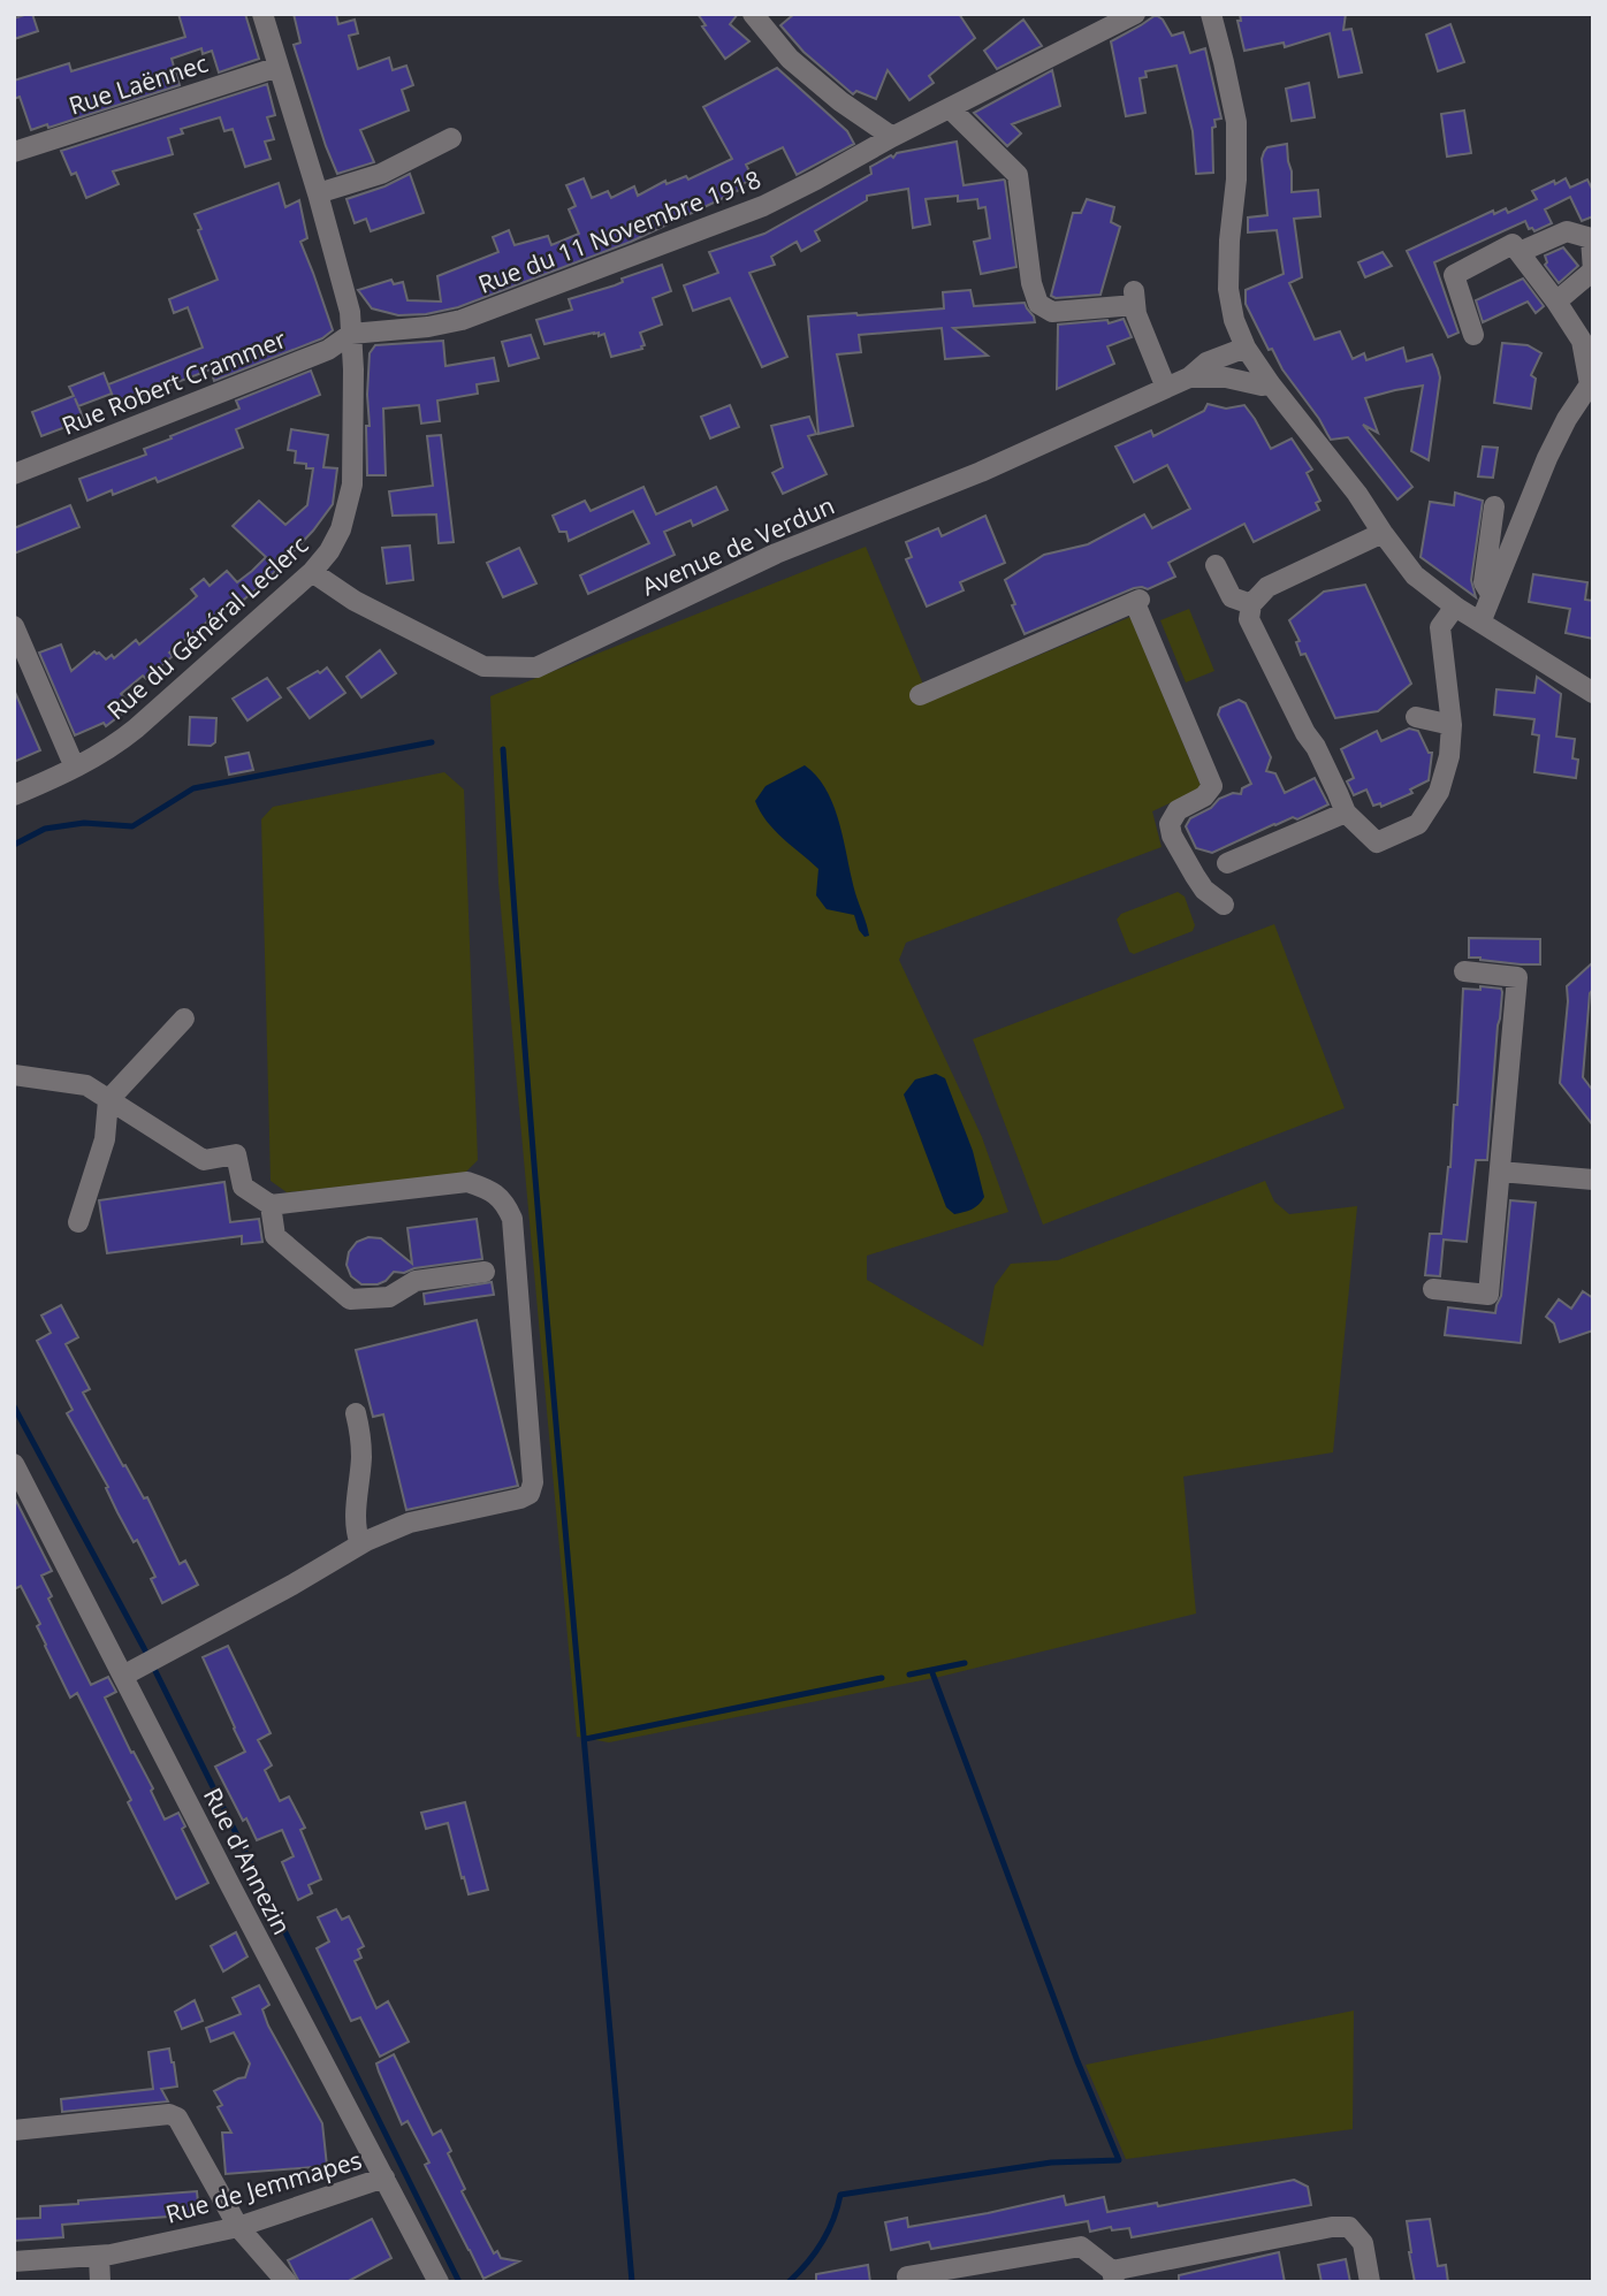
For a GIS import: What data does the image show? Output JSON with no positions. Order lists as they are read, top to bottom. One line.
{"streets":{"street":["Rue Laënnec","Rue du 11 Novembre 1918","Rue Robert Crammer","Avenue de Verdun","Rue du Général Leclerc","Rue d'Annezin","Rue de Jemmapes"]},"crossings":[["Rue Laënnec","Rue du Général Leclerc"],["Rue du 11 Novembre 1918","Rue Robert Crammer"],["Rue du 11 Novembre 1918","Rue du Général Leclerc"],["Rue Robert Crammer","Rue du Général Leclerc"],["Avenue de Verdun","Rue du Général Leclerc"],["Rue d'Annezin","Rue de Jemmapes"]]}
